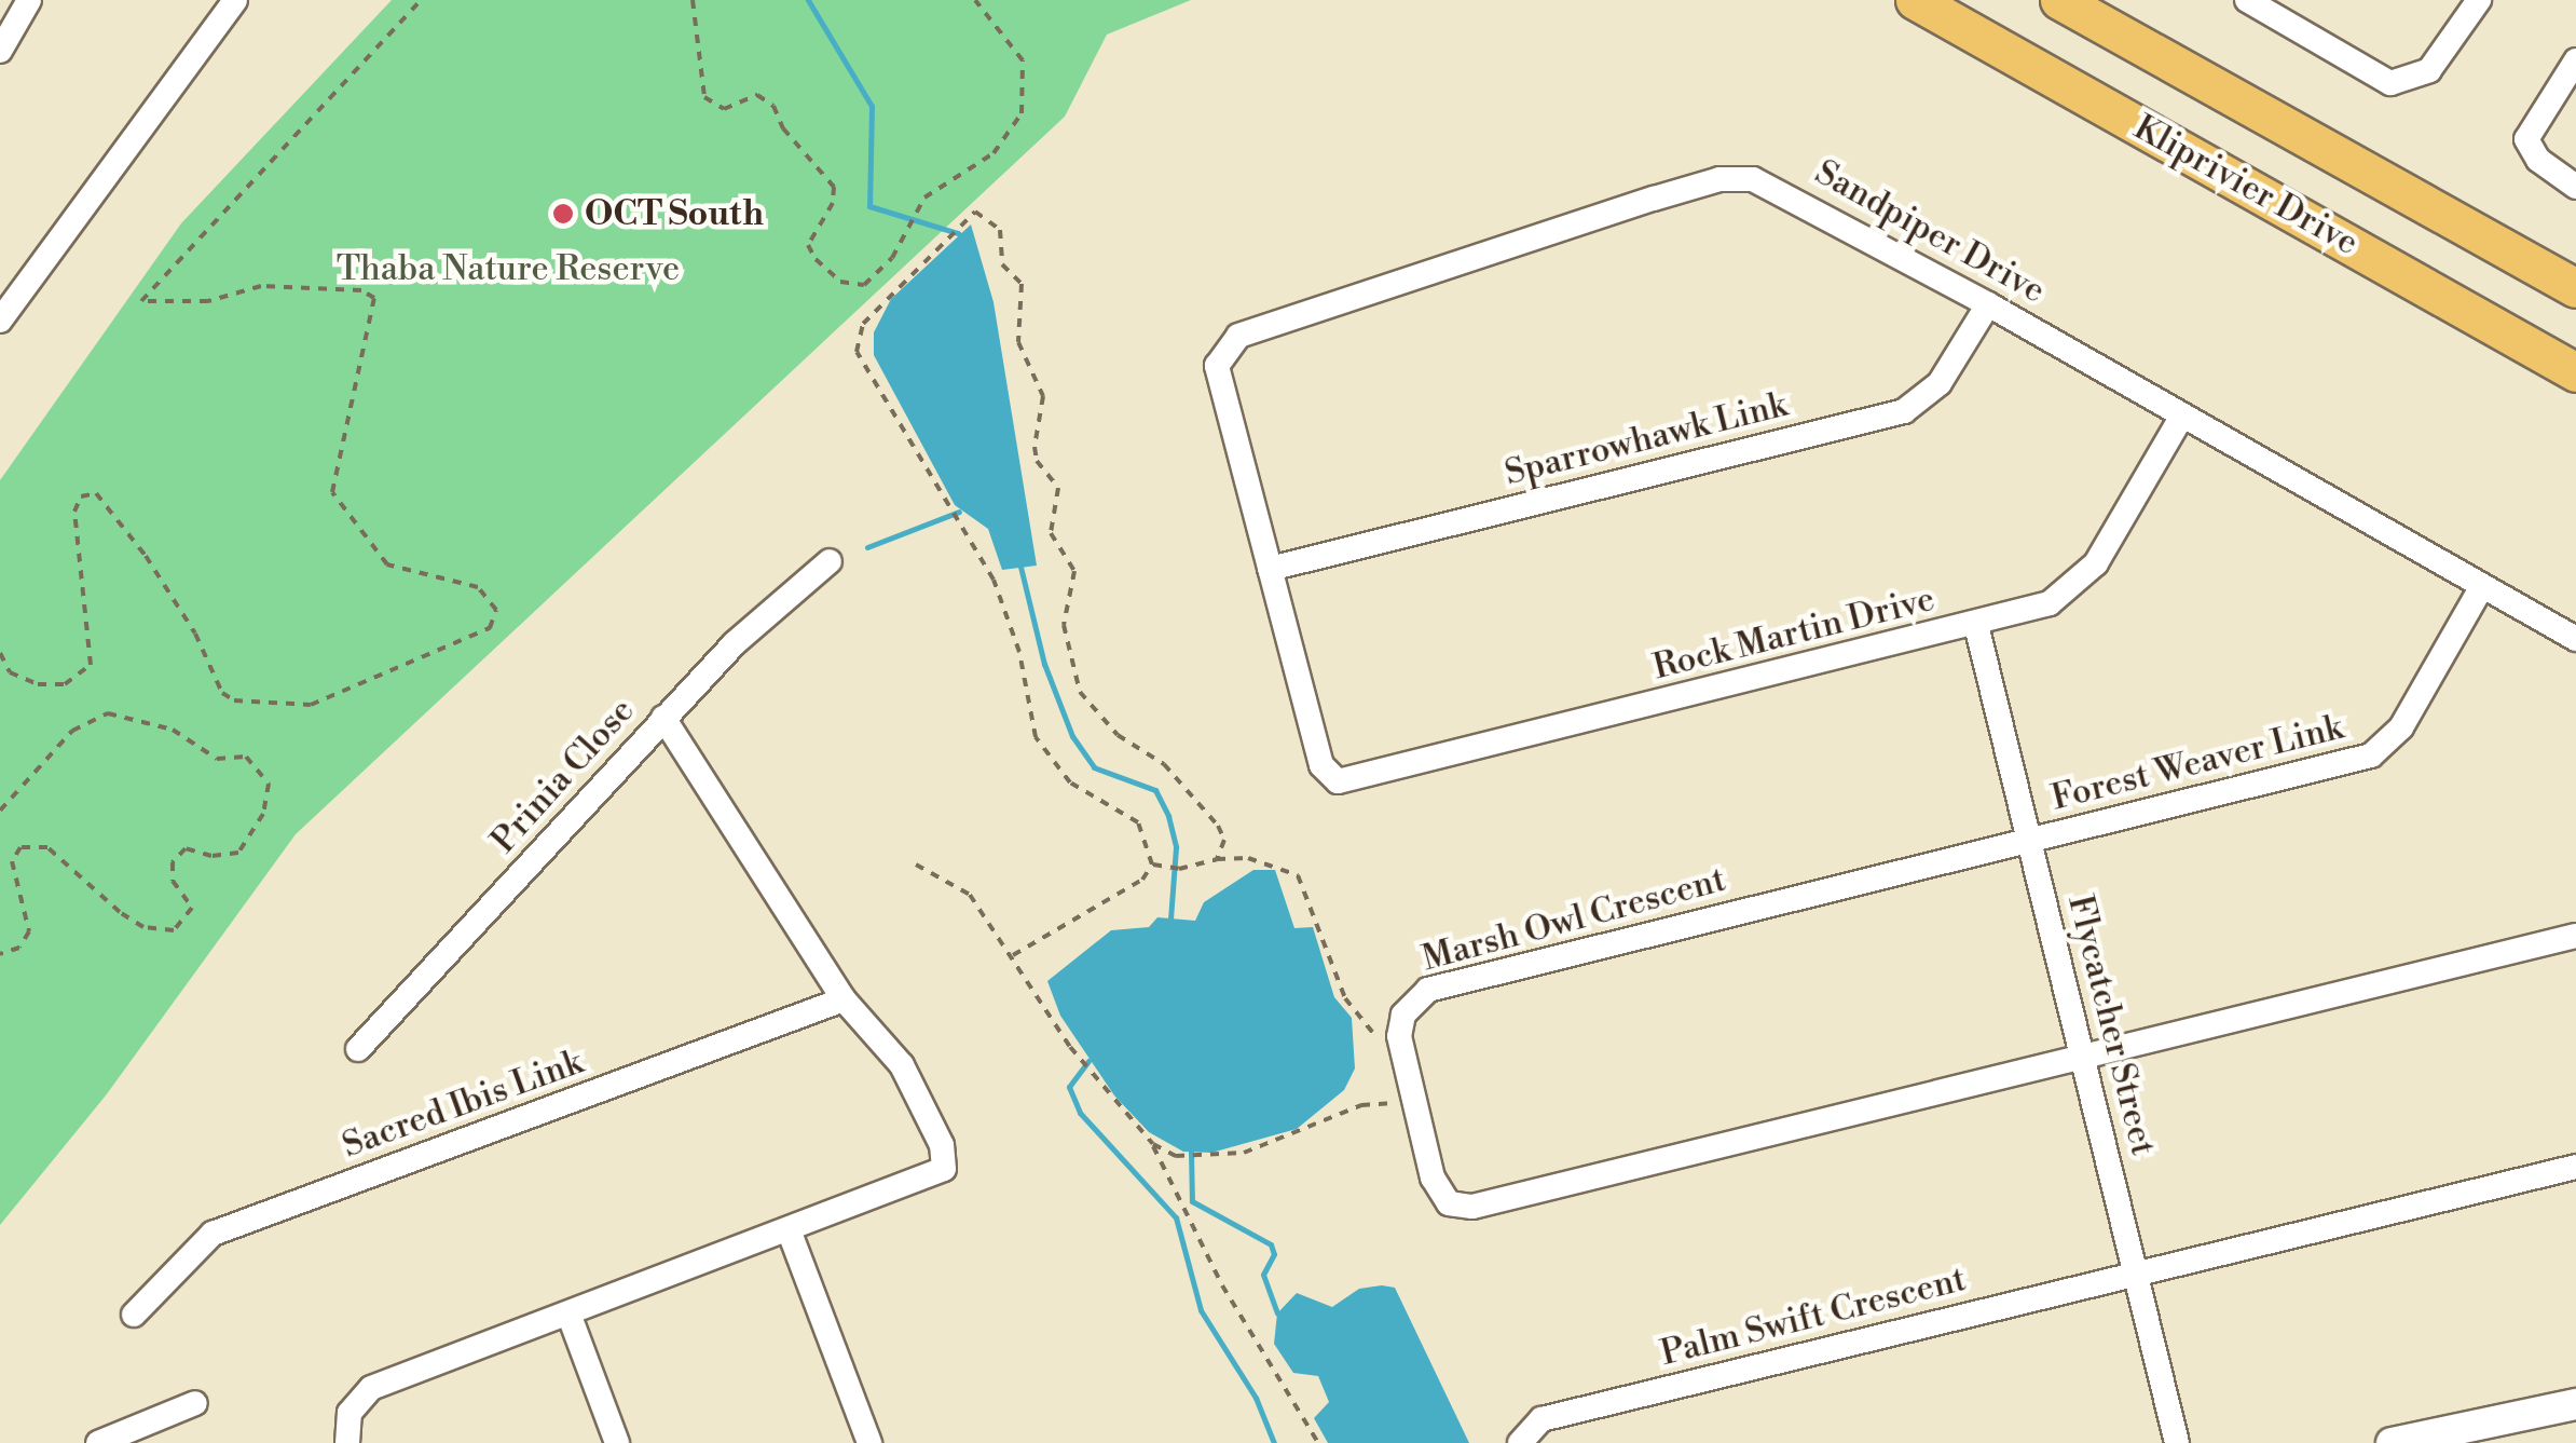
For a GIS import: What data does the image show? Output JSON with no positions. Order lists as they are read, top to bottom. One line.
{"streets":{"main road":["Kliprivier Drive"],"street":["Sandpiper Drive","Sparrowhawk Link","Rock Martin Drive","Forest Weaver Link","Prinia Close","Marsh Owl Crescent","Flycatcher Street","Sacred Ibis Link","Palm Swift Crescent"]},"crossings":[["Sandpiper Drive","Sparrowhawk Link"],["Sandpiper Drive","Rock Martin Drive"],["Sandpiper Drive","Forest Weaver Link"],["Sparrowhawk Link","Rock Martin Drive"],["Rock Martin Drive","Flycatcher Street"],["Forest Weaver Link","Marsh Owl Crescent"],["Forest Weaver Link","Flycatcher Street"],["Marsh Owl Crescent","Flycatcher Street"],["Flycatcher Street","Palm Swift Crescent"]],"parks":["Thaba Nature Reserve"],"places":["OCT South"]}
